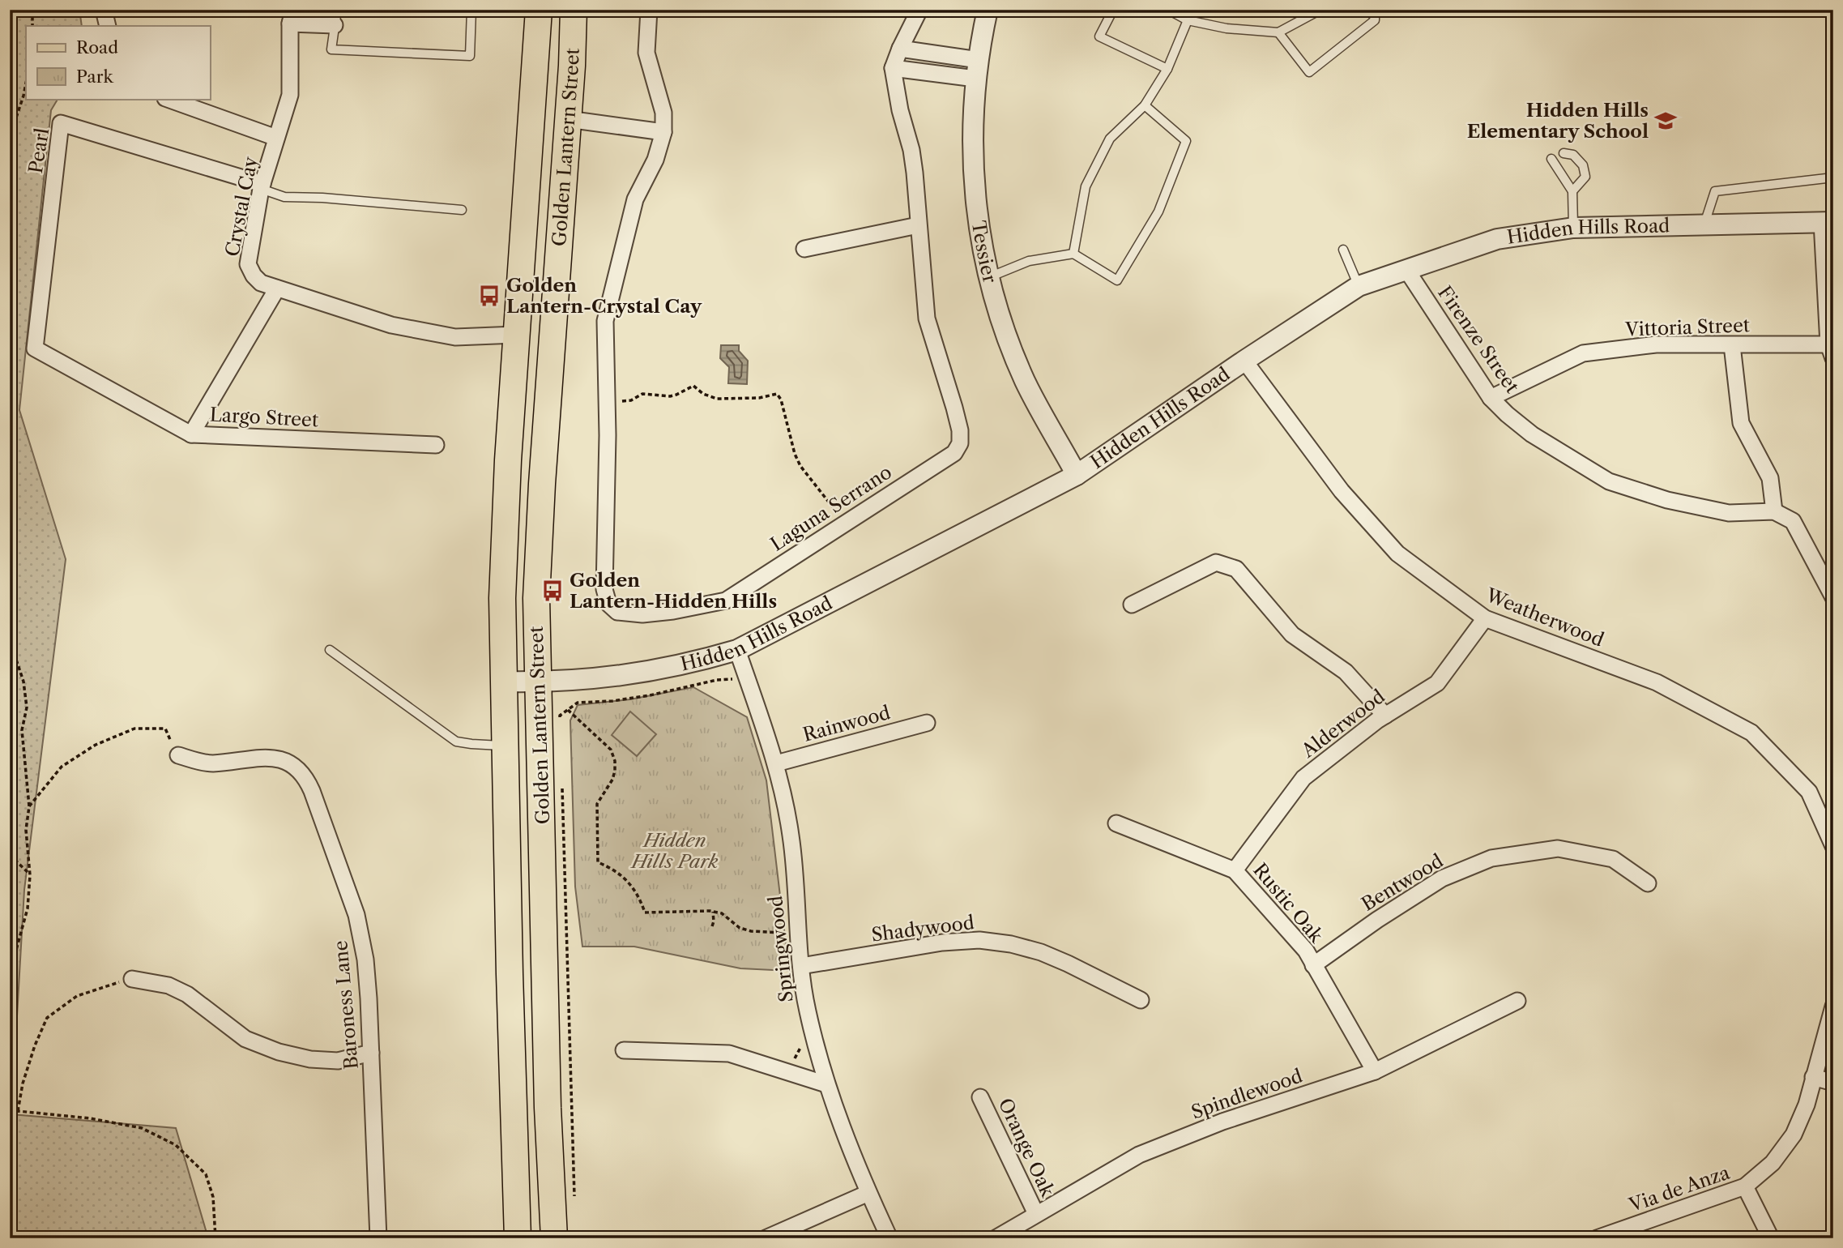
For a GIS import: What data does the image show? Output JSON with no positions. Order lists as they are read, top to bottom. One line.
{"streets":{"main road":["Golden Lantern Street"],"street":["Pearl","Crystal Cay","Hidden Hills Road","Tessier","Vittoria Street","Firenze Street","Largo Street","Laguna Serrano","Weatherwood","Rainwood","Alderwood","Bentwood","Rustic Oak","Shadywood","Springwood","Baroness Lane","Spindlewood","Orange Oak","Via de Anza"]},"crossings":[["Golden Lantern Street","Crystal Cay"],["Golden Lantern Street","Hidden Hills Road"],["Pearl","Crystal Cay"],["Pearl","Largo Street"],["Crystal Cay","Largo Street"],["Hidden Hills Road","Tessier"],["Hidden Hills Road","Firenze Street"],["Hidden Hills Road","Weatherwood"],["Hidden Hills Road","Springwood"],["Vittoria Street","Firenze Street"],["Weatherwood","Alderwood"],["Rainwood","Springwood"],["Alderwood","Rustic Oak"],["Bentwood","Rustic Oak"],["Rustic Oak","Spindlewood"],["Shadywood","Springwood"],["Spindlewood","Orange Oak"]],"parks":["Hidden Hills Park"],"places":{"school or university":["Hidden Hills Elementary School"],"bus stop":["Golden Lantern-Crystal Cay","Golden Lantern-Hidden Hills"]},"legend":["Road","Park"]}
